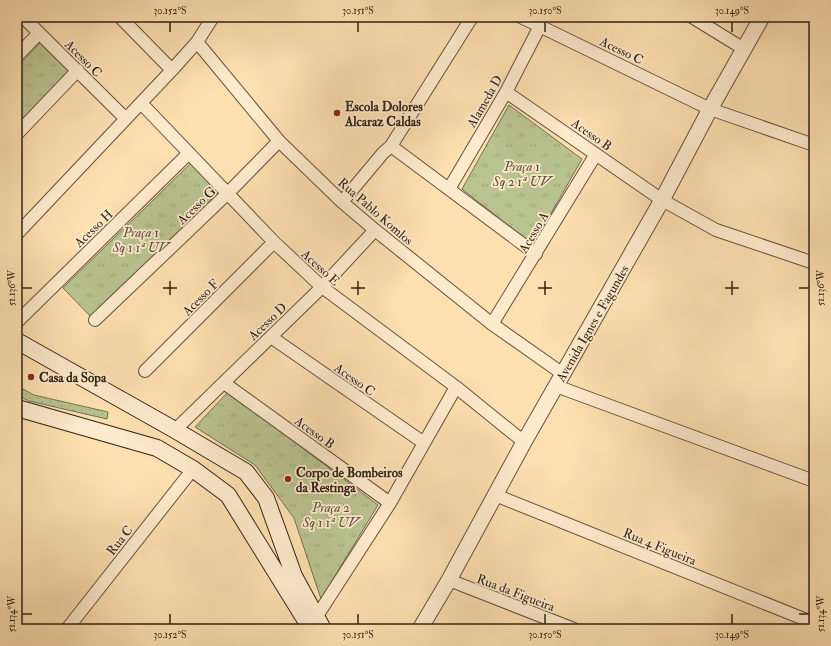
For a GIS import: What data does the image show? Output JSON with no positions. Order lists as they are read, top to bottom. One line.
{"streets":{"street":["Acesso C","Alameda D","Acesso B","Acesso G","Rua Pablo Komlos","Acesso H","Acesso A","Acesso E","Acesso F","Acesso D","Avenida Ignes e Fagundes","Rua C","Rua 4 Figueira","Rua da Figueira"]},"crossings":[["Acesso C","Alameda D"],["Acesso C","Acesso D"],["Acesso C","Avenida Ignes e Fagundes"],["Alameda D","Acesso B"],["Acesso B","Acesso A"],["Acesso B","Acesso D"],["Acesso B","Avenida Ignes e Fagundes"],["Acesso G","Rua Pablo Komlos"],["Acesso G","Acesso E"],["Rua Pablo Komlos","Acesso A"],["Rua Pablo Komlos","Acesso D"],["Rua Pablo Komlos","Avenida Ignes e Fagundes"],["Acesso H","Acesso E"],["Acesso E","Acesso F"],["Acesso E","Acesso D"],["Acesso E","Avenida Ignes e Fagundes"],["Avenida Ignes e Fagundes","Rua 4 Figueira"],["Avenida Ignes e Fagundes","Rua da Figueira"]],"parks":["Praça 1 Sq 2 1ª UV","Praça 1 Sq 1 1ª UV","Praça 2 Sq 1 1ª UV"],"places":["Escola Dolores Alcaraz Caldas","Casa da Sopa","Corpo de Bombeiros da Restinga"],"coordinates":["30.152°S","30.151°S","30.150°S","30.149°S","51.136°W","51.134°W"]}
